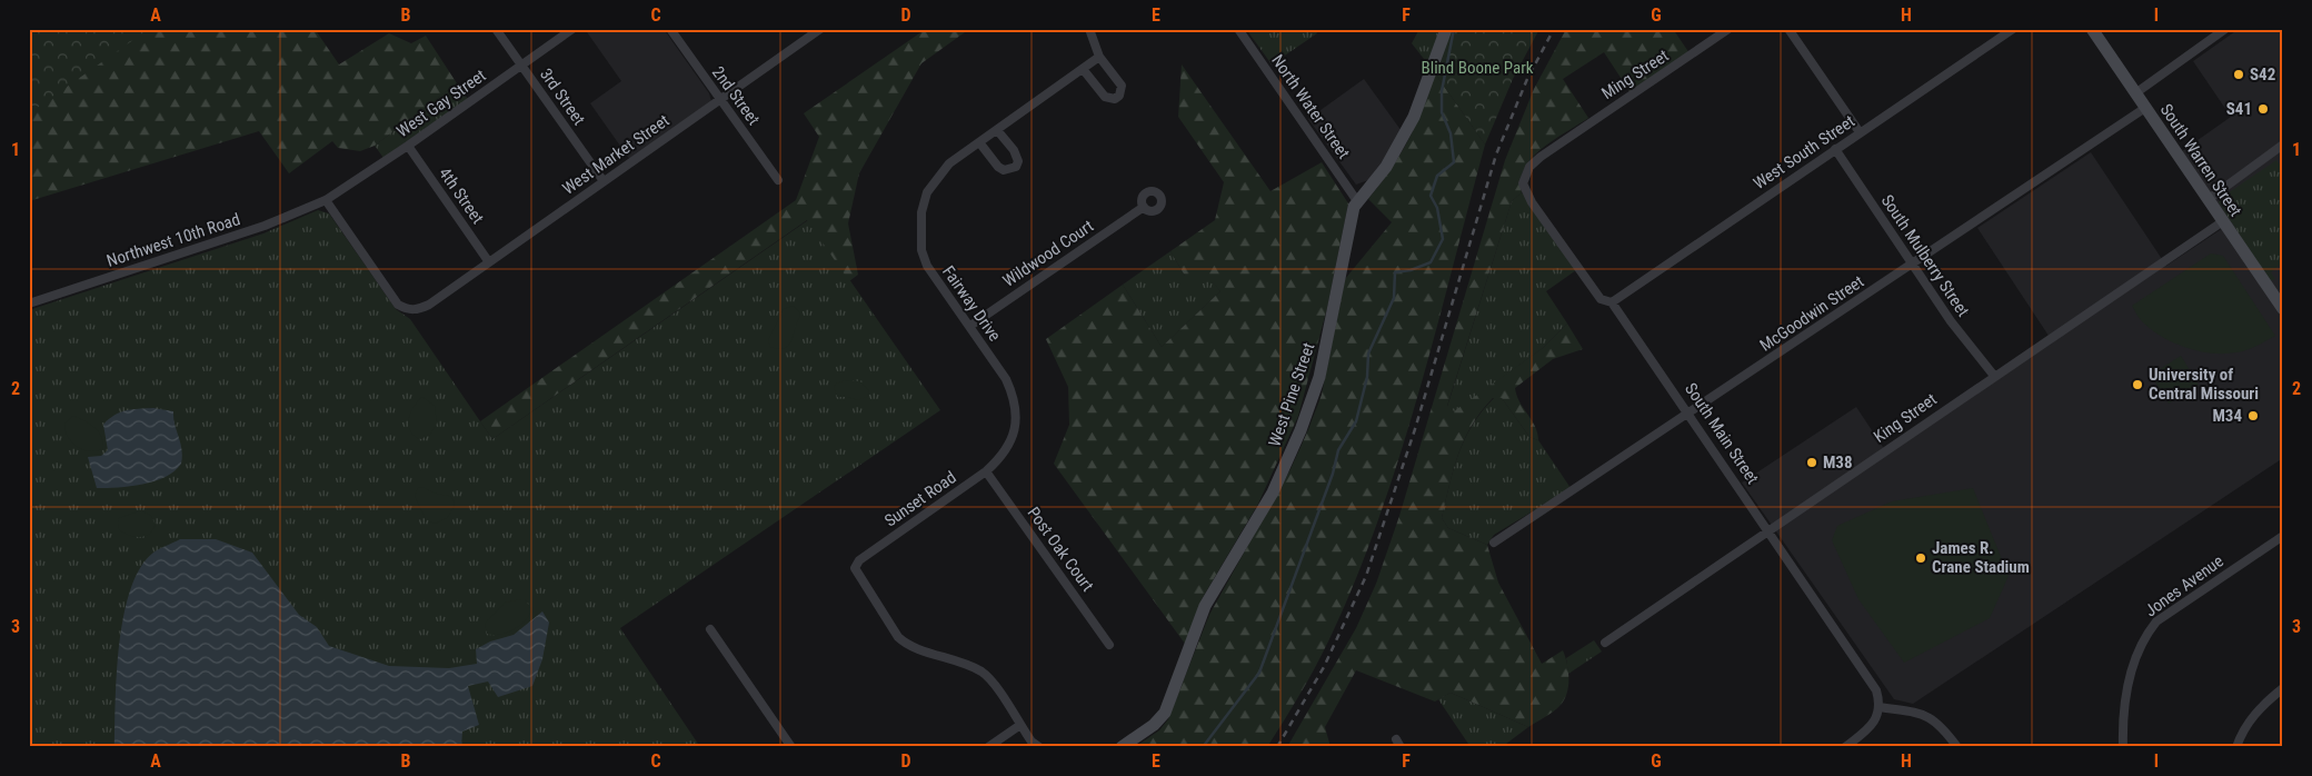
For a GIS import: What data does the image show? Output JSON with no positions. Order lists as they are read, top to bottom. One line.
{"streets":{"street":["Ming Street","2nd Street","3rd Street","West Gay Street","North Water Street","West South Street","West Market Street","South Warren Street","4th Street","Northwest 10th Road","Wildwood Court","South Mulberry Street","Fairway Drive","McGoodwin Street","West Pine Street","King Street","South Main Street","Sunset Road","Post Oak Court","Jones Avenue"]},"crossings":[["Ming Street","South Main Street"],["2nd Street","West Market Street"],["3rd Street","West Gay Street"],["3rd Street","West Market Street"],["West Gay Street","West Market Street"],["West Gay Street","4th Street"],["West Gay Street","Northwest 10th Road"],["North Water Street","West Pine Street"],["West South Street","South Mulberry Street"],["West South Street","South Main Street"],["West Market Street","4th Street"],["West Market Street","Northwest 10th Road"],["South Warren Street","McGoodwin Street"],["South Warren Street","King Street"],["Wildwood Court","Fairway Drive"],["South Mulberry Street","McGoodwin Street"],["South Mulberry Street","King Street"],["Fairway Drive","Sunset Road"],["Fairway Drive","Post Oak Court"],["McGoodwin Street","South Main Street"],["King Street","South Main Street"],["Sunset Road","Post Oak Court"]],"parks":["Blind Boone Park"],"places":["S42","S41","University of Central Missouri","M34","M38","James R. Crane Stadium"],"grid":{"columns":["A","B","C","D","E","F","G","H","I"],"rows":["1","2","3"]}}
